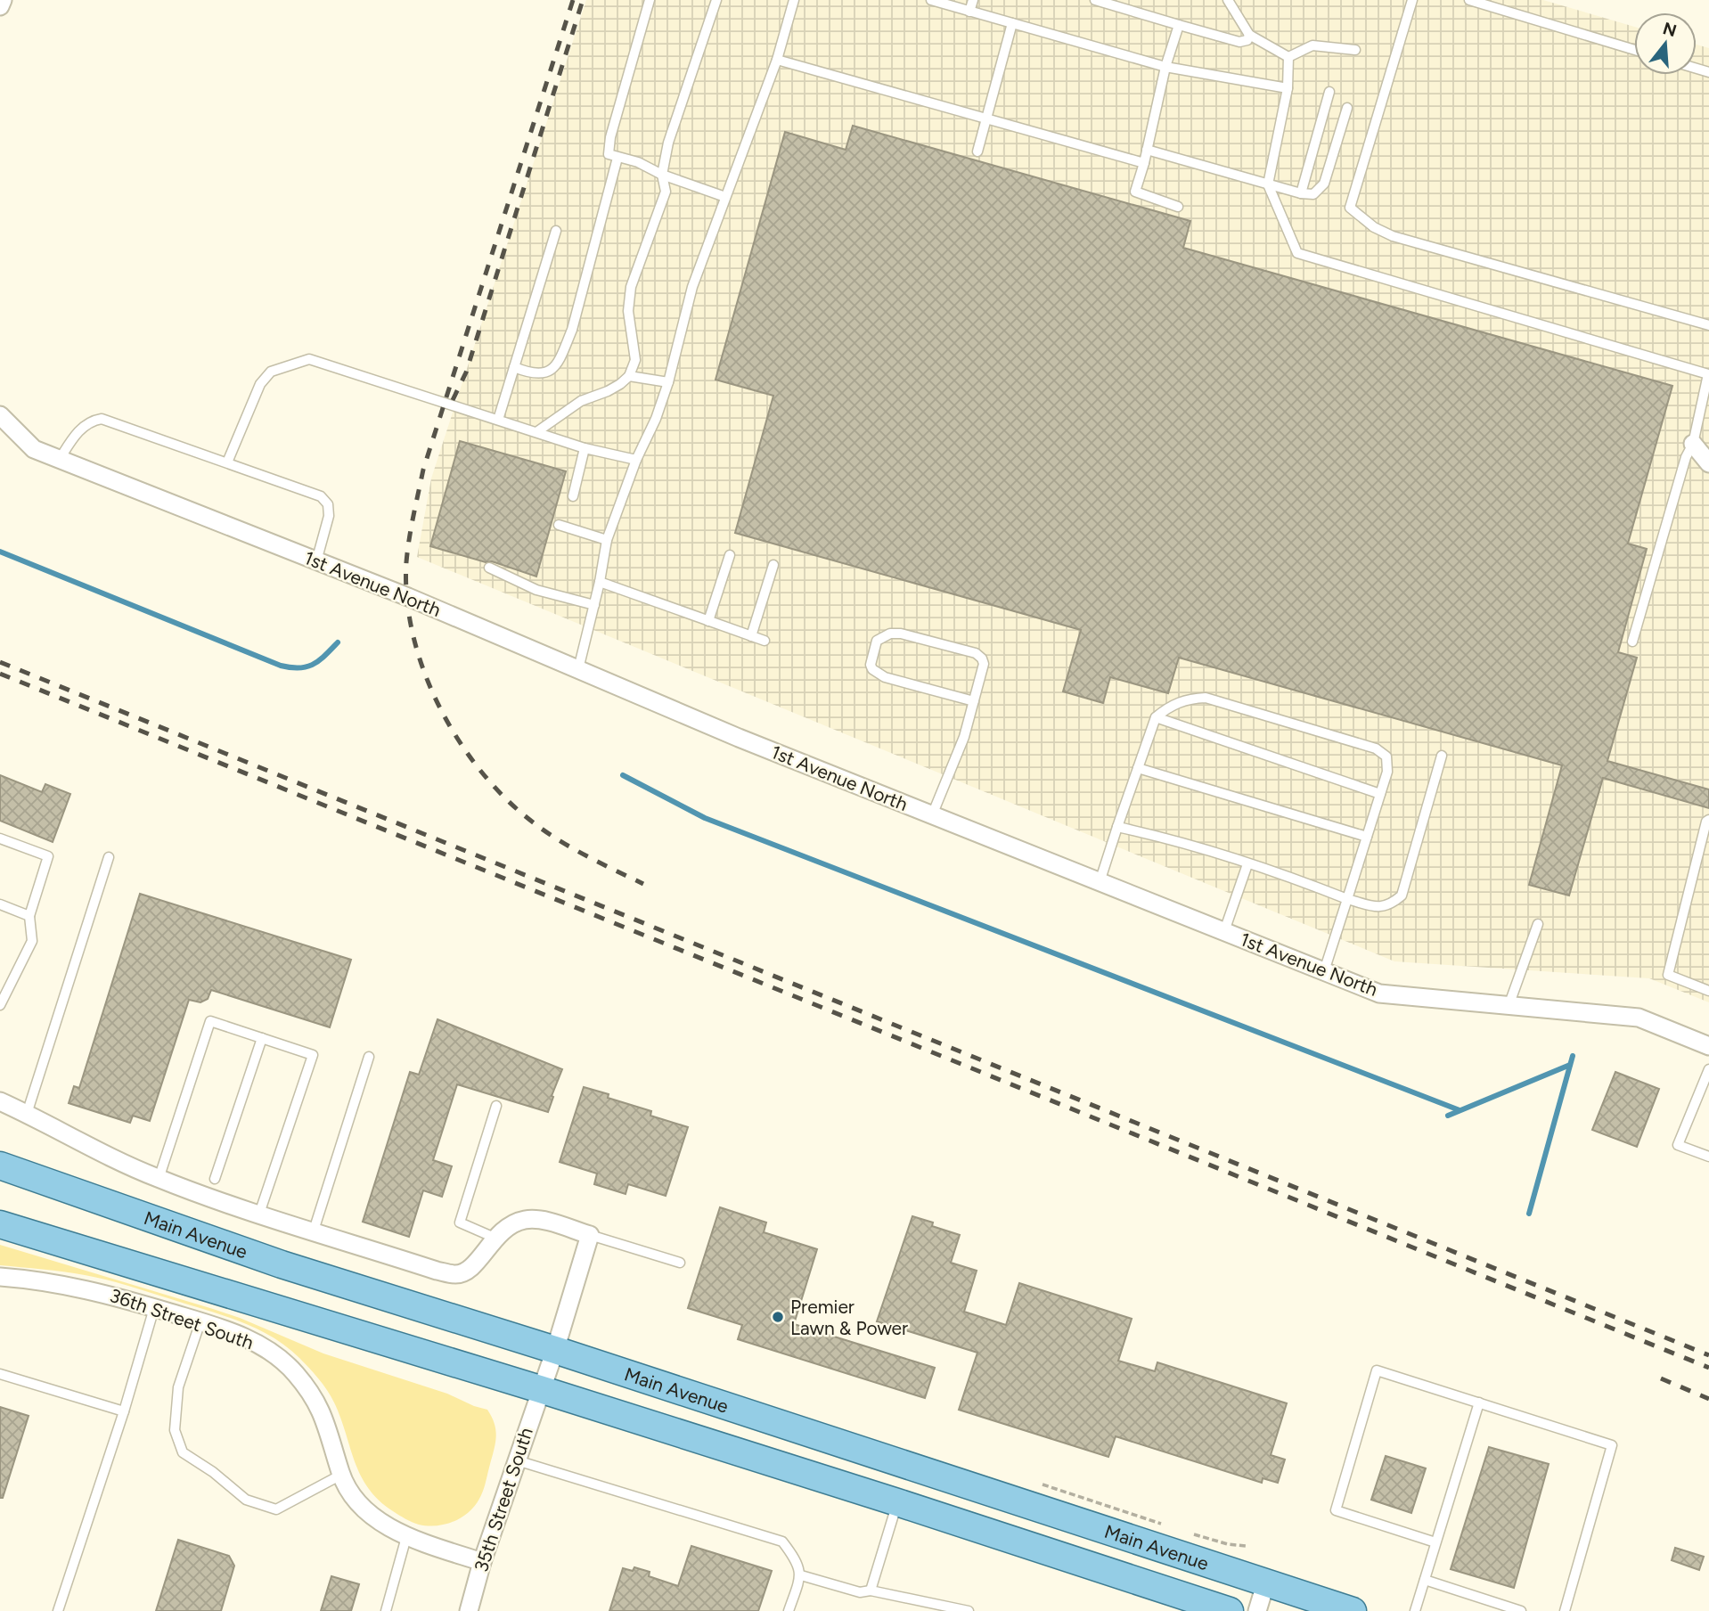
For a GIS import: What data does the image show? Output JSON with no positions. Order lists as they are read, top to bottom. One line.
{"streets":{"main road":["Main Avenue"],"street":["1st Avenue North","36th Street South","35th Street South"]},"crossings":[["Main Avenue","35th Street South"],["36th Street South","35th Street South"]],"places":["Premier Lawn & Power"],"north":"top"}
